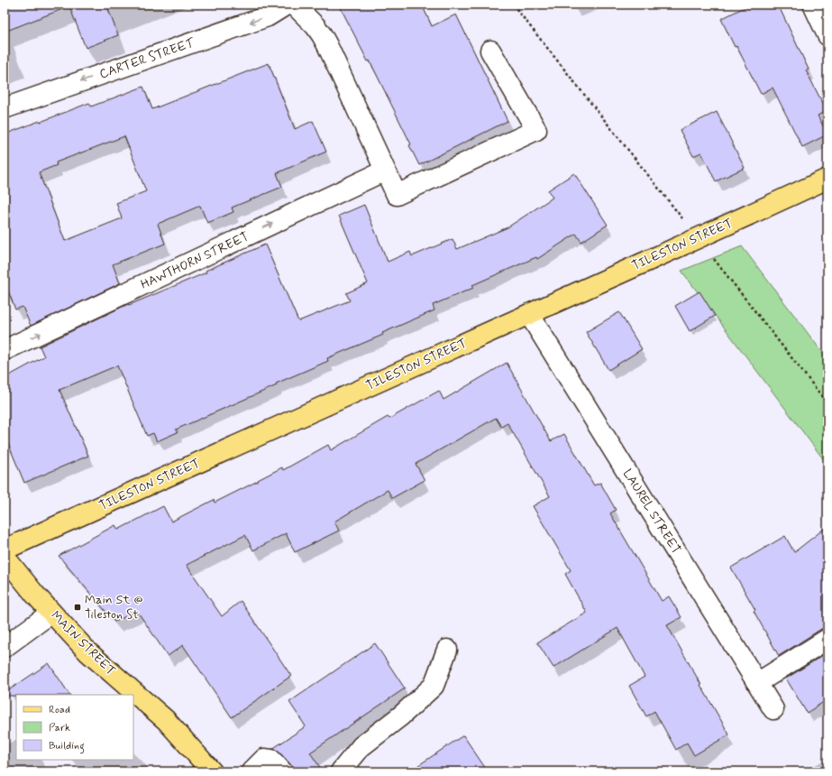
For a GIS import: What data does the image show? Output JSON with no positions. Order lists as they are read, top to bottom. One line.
{"streets":{"main road":["TILESTON STREET","MAIN STREET"],"street":["CARTER STREET","HAWTHORN STREET","LAUREL STREET"]},"crossings":[["TILESTON STREET","LAUREL STREET"]],"one_way":["CARTER STREET","HAWTHORN STREET"],"places":{"transit":["Main St @ Tileston St"]},"legend":["Road","Park","Building"]}
